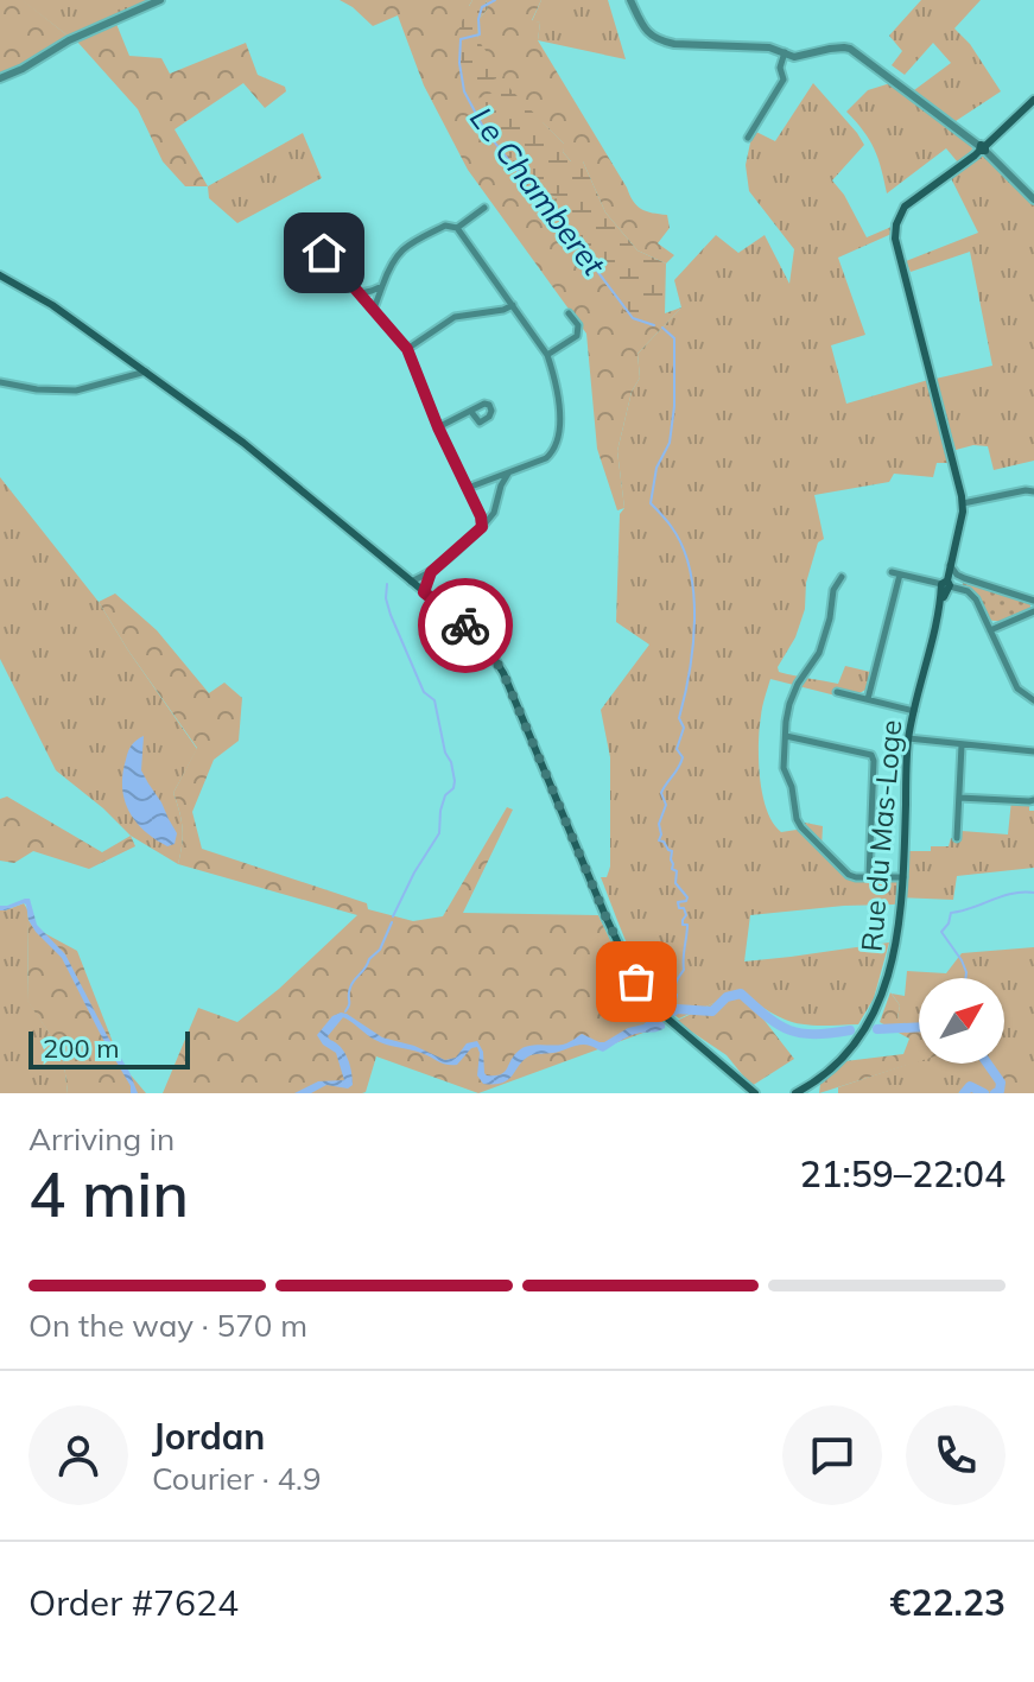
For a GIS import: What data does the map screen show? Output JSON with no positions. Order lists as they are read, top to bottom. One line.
{"streets":{"main road":["Rue du Mas-Loge"]},"water":["Le Chamberet"],"scale_bar":"200 m","north":"top right","page":{"scale":"200 m","heading":["4 min","Arriving in","21:59–22:04"],"panel":["Jordan","Courier · 4.9","Order #7624","€22.23"],"bar":"On the way · 570 m"}}
